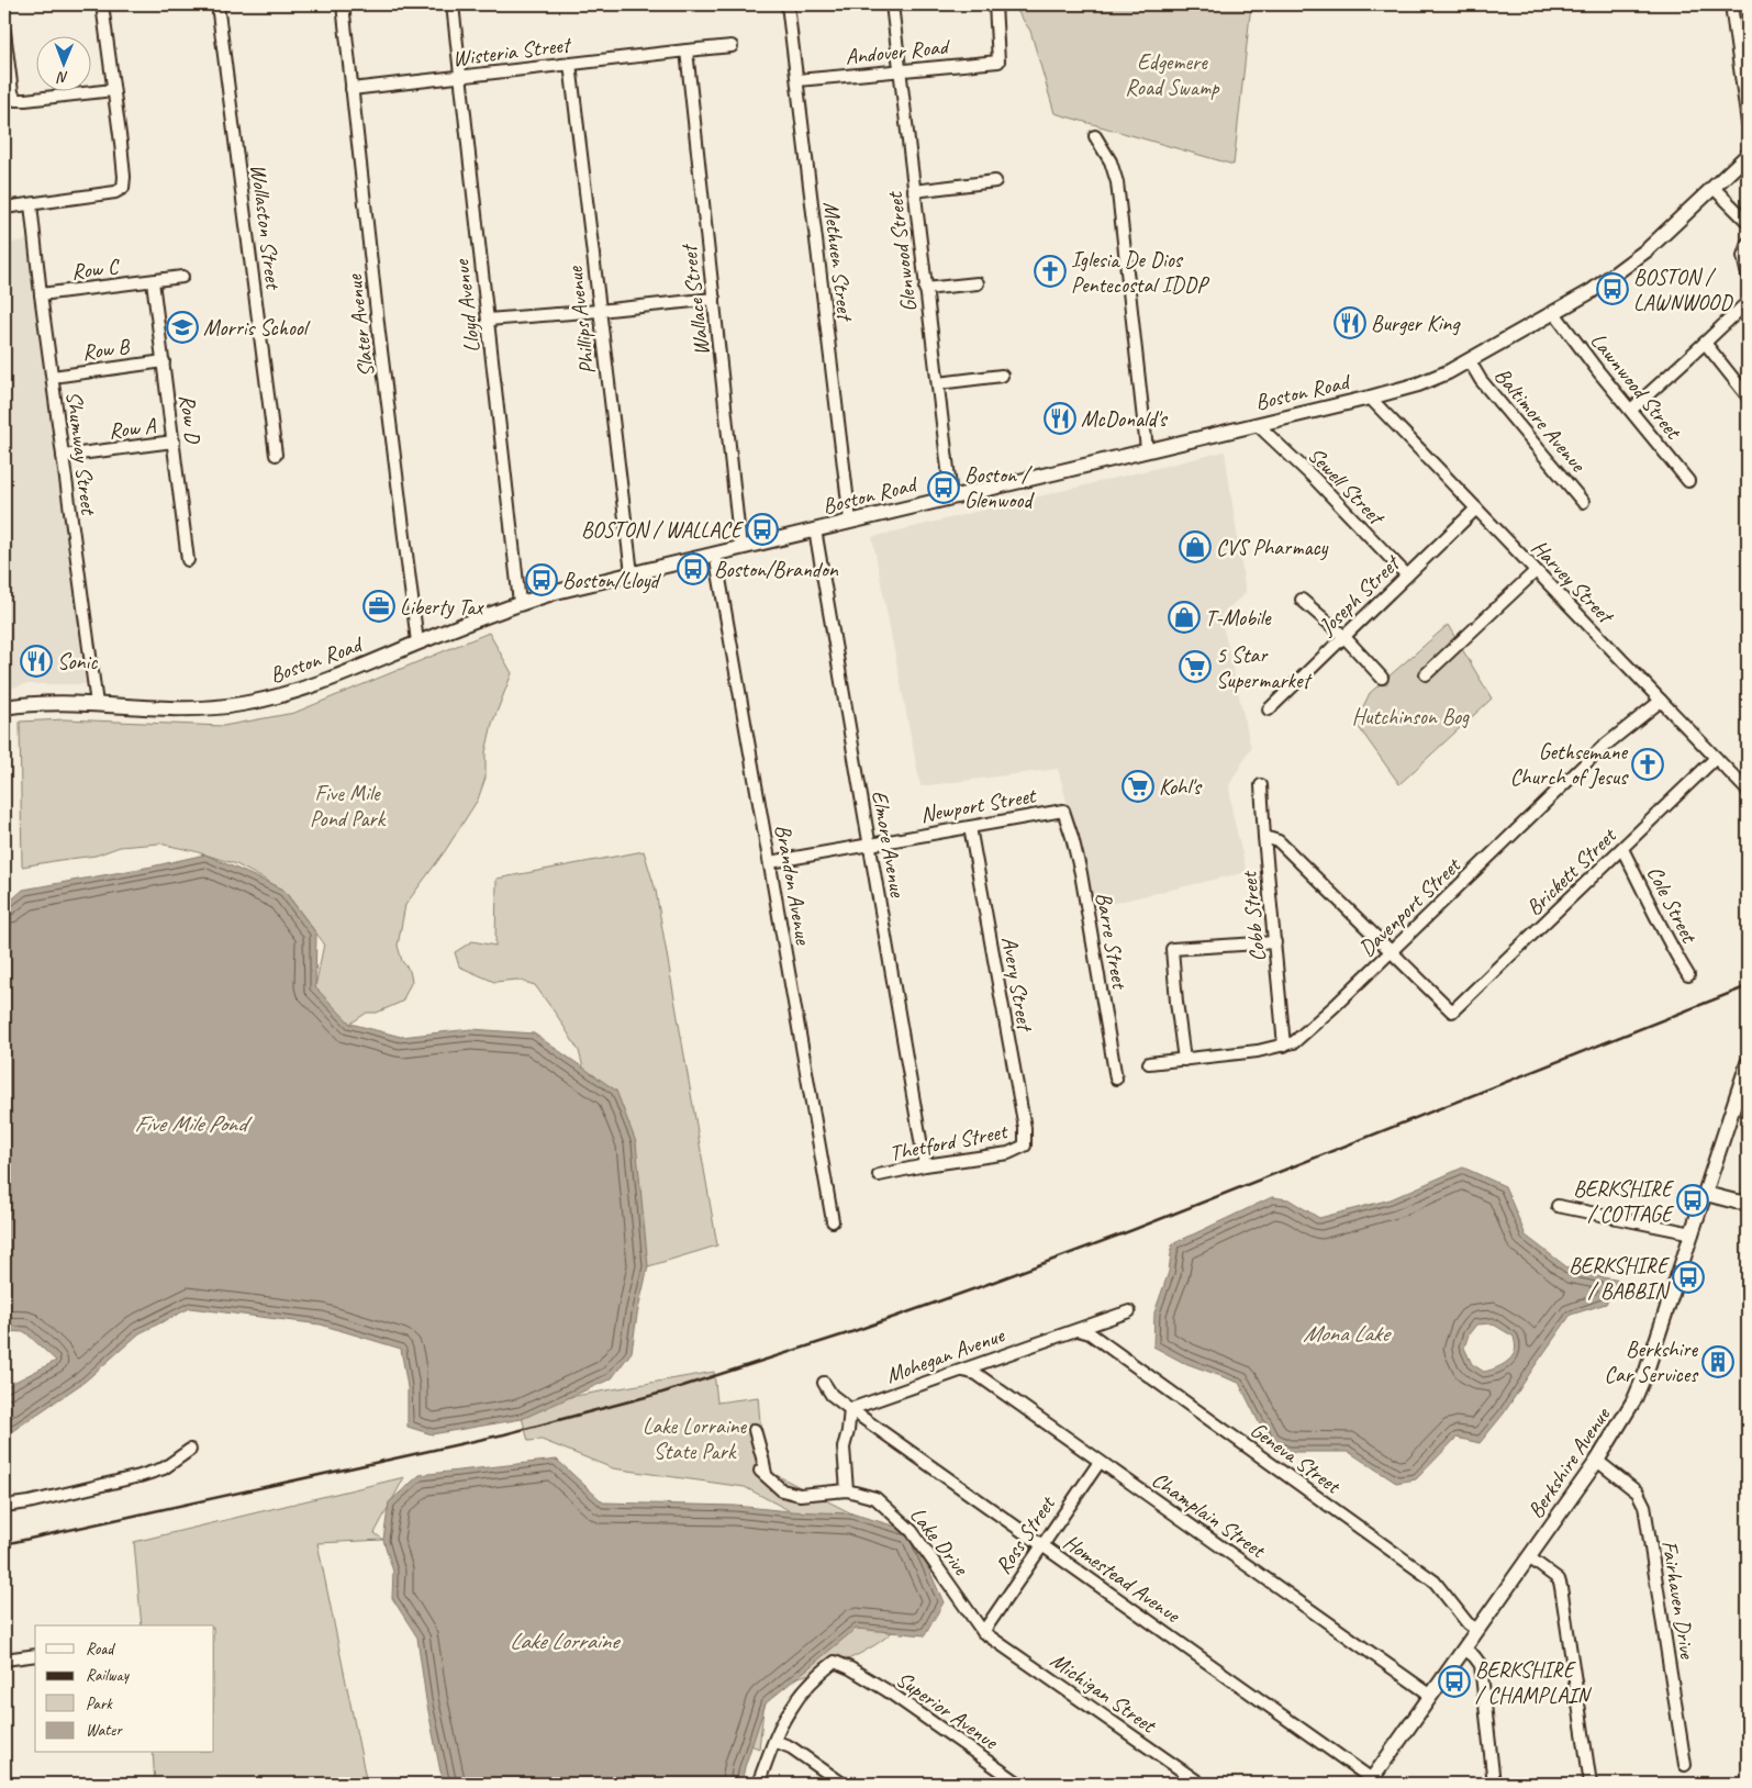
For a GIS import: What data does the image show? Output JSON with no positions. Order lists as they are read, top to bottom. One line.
{"streets":{"main road":["Boston Road","Berkshire Avenue"],"street":["Wisteria Street","Andover Road","Wollaston Street","Glenwood Street","Methuen Street","Row C","Wallace Street","Lloyd Avenue","Phillips Avenue","Slater Avenue","Row B","Lawnwood Street","Row D","Baltimore Avenue","Row A","Shumway Street","Sewell Street","Harvey Street","Joseph Street","Newport Street","Elmore Avenue","Brickett Street","Brandon Avenue","Cole Street","Davenport Street","Cobb Street","Barre Street","Avery Street","Thetford Street","Mohegan Avenue","Geneva Street","Champlain Street","Ross Street","Lake Drive","Homestead Avenue","Fairhaven Drive","Michigan Street","Superior Avenue"]},"crossings":[["Wisteria Street","Wallace Street"],["Wisteria Street","Lloyd Avenue"],["Wisteria Street","Phillips Avenue"],["Wisteria Street","Slater Avenue"],["Andover Road","Glenwood Street"],["Andover Road","Methuen Street"],["Glenwood Street","Boston Road"],["Methuen Street","Boston Road"],["Row C","Row D"],["Row C","Shumway Street"],["Wallace Street","Boston Road"],["Lloyd Avenue","Boston Road"],["Phillips Avenue","Boston Road"],["Slater Avenue","Boston Road"],["Row B","Row D"],["Row B","Shumway Street"],["Lawnwood Street","Boston Road"],["Boston Road","Baltimore Avenue"],["Boston Road","Shumway Street"],["Boston Road","Sewell Street"],["Boston Road","Harvey Street"],["Boston Road","Elmore Avenue"],["Boston Road","Brandon Avenue"],["Row D","Row A"],["Row A","Shumway Street"],["Sewell Street","Joseph Street"],["Harvey Street","Joseph Street"],["Harvey Street","Brickett Street"],["Harvey Street","Davenport Street"],["Newport Street","Elmore Avenue"],["Newport Street","Brandon Avenue"],["Newport Street","Barre Street"],["Newport Street","Avery Street"],["Elmore Avenue","Thetford Street"],["Brickett Street","Cole Street"],["Brickett Street","Davenport Street"],["Davenport Street","Cobb Street"],["Avery Street","Thetford Street"],["Mohegan Avenue","Geneva Street"],["Mohegan Avenue","Champlain Street"],["Mohegan Avenue","Homestead Avenue"],["Geneva Street","Berkshire Avenue"],["Berkshire Avenue","Champlain Street"],["Berkshire Avenue","Homestead Avenue"],["Berkshire Avenue","Fairhaven Drive"],["Champlain Street","Ross Street"],["Ross Street","Lake Drive"],["Ross Street","Homestead Avenue"],["Ross Street","Michigan Street"],["Lake Drive","Michigan Street"]],"water":["Five Mile Pond","Mona Lake","Lake Lorraine"],"parks":["Edgemere Road Swamp","Hutchinson Bog","Five Mile Pond Park","Lake Lorraine State Park"],"places":{"church":["Iglesia De Dios Pentecostal IDDP","Gethsemane Church of Jesus"],"bus stop":["BOSTON / LAWNWOOD","Boston / Glenwood","BOSTON / WALLACE","Boston/Brandon","Boston/Lloyd","BERKSHIRE / COTTAGE","BERKSHIRE / BABBIN","BERKSHIRE / CHAMPLAIN"],"restaurant":["Burger King","McDonald's","Sonic"],"school or university":["Morris School"],"shop":["CVS Pharmacy","T-Mobile"],"office":["Liberty Tax"],"supermarket":["5 Star Supermarket","Kohl's"],"building":["Berkshire Car Services"]},"legend":["Road","Railway","Park","Water"],"north":"bottom"}
